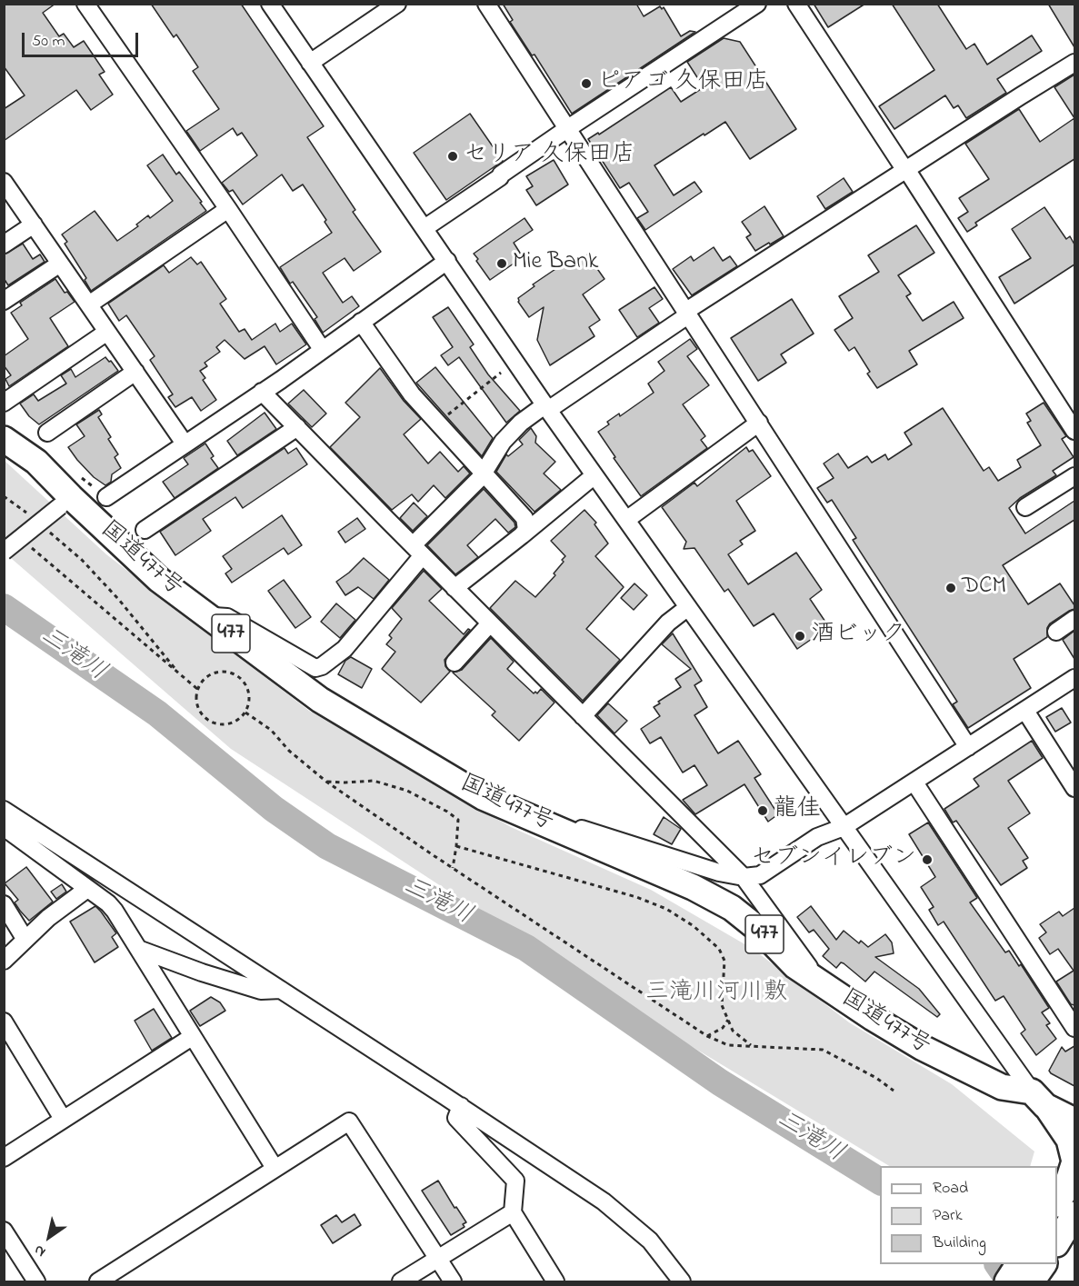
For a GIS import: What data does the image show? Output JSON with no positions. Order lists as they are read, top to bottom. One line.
{"streets":{"highway":["国道477号","477"]},"water":["三滝川"],"parks":["三滝川河川敷"],"places":["ピアゴ 久保田店","セリア 久保田店","Mie Bank","DCM","酒ビック","龍佳","セブンイレブン"],"legend":["Road","Park","Building"],"scale_bar":"50 m","north":"bottom left"}
